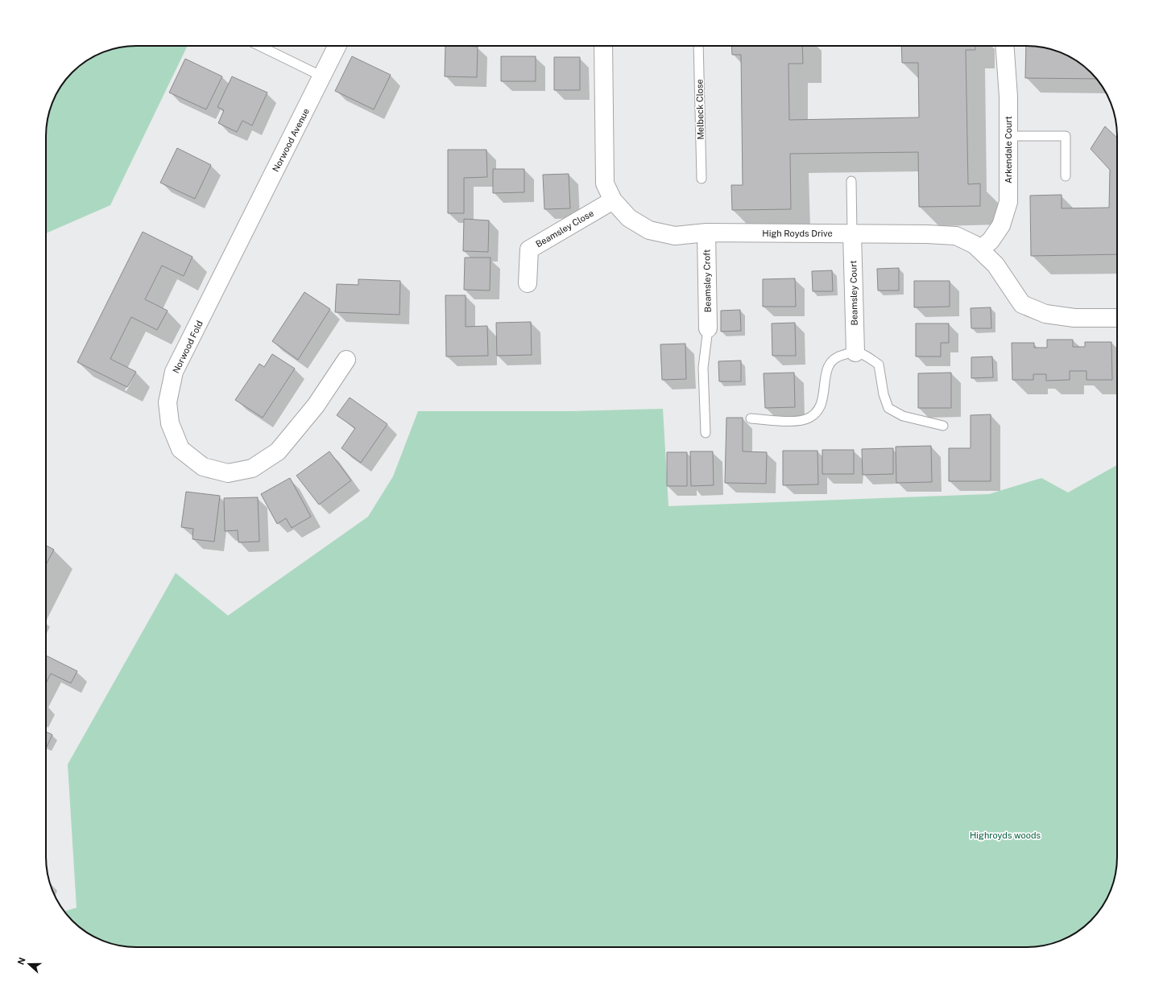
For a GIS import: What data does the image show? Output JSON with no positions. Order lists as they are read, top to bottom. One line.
{"streets":{"street":["Norwood Avenue","Arkendale Court","Beamsley Close","High Royds Drive","Beamsley Croft","Beamsley Court","Norwood Fold"],"lane":["Melbeck Close"]},"crossings":[["Norwood Avenue","Norwood Fold"],["Arkendale Court","High Royds Drive"],["Beamsley Close","High Royds Drive"],["High Royds Drive","Beamsley Croft"],["High Royds Drive","Beamsley Court"]],"parks":["Highroyds woods"],"north":"left"}
